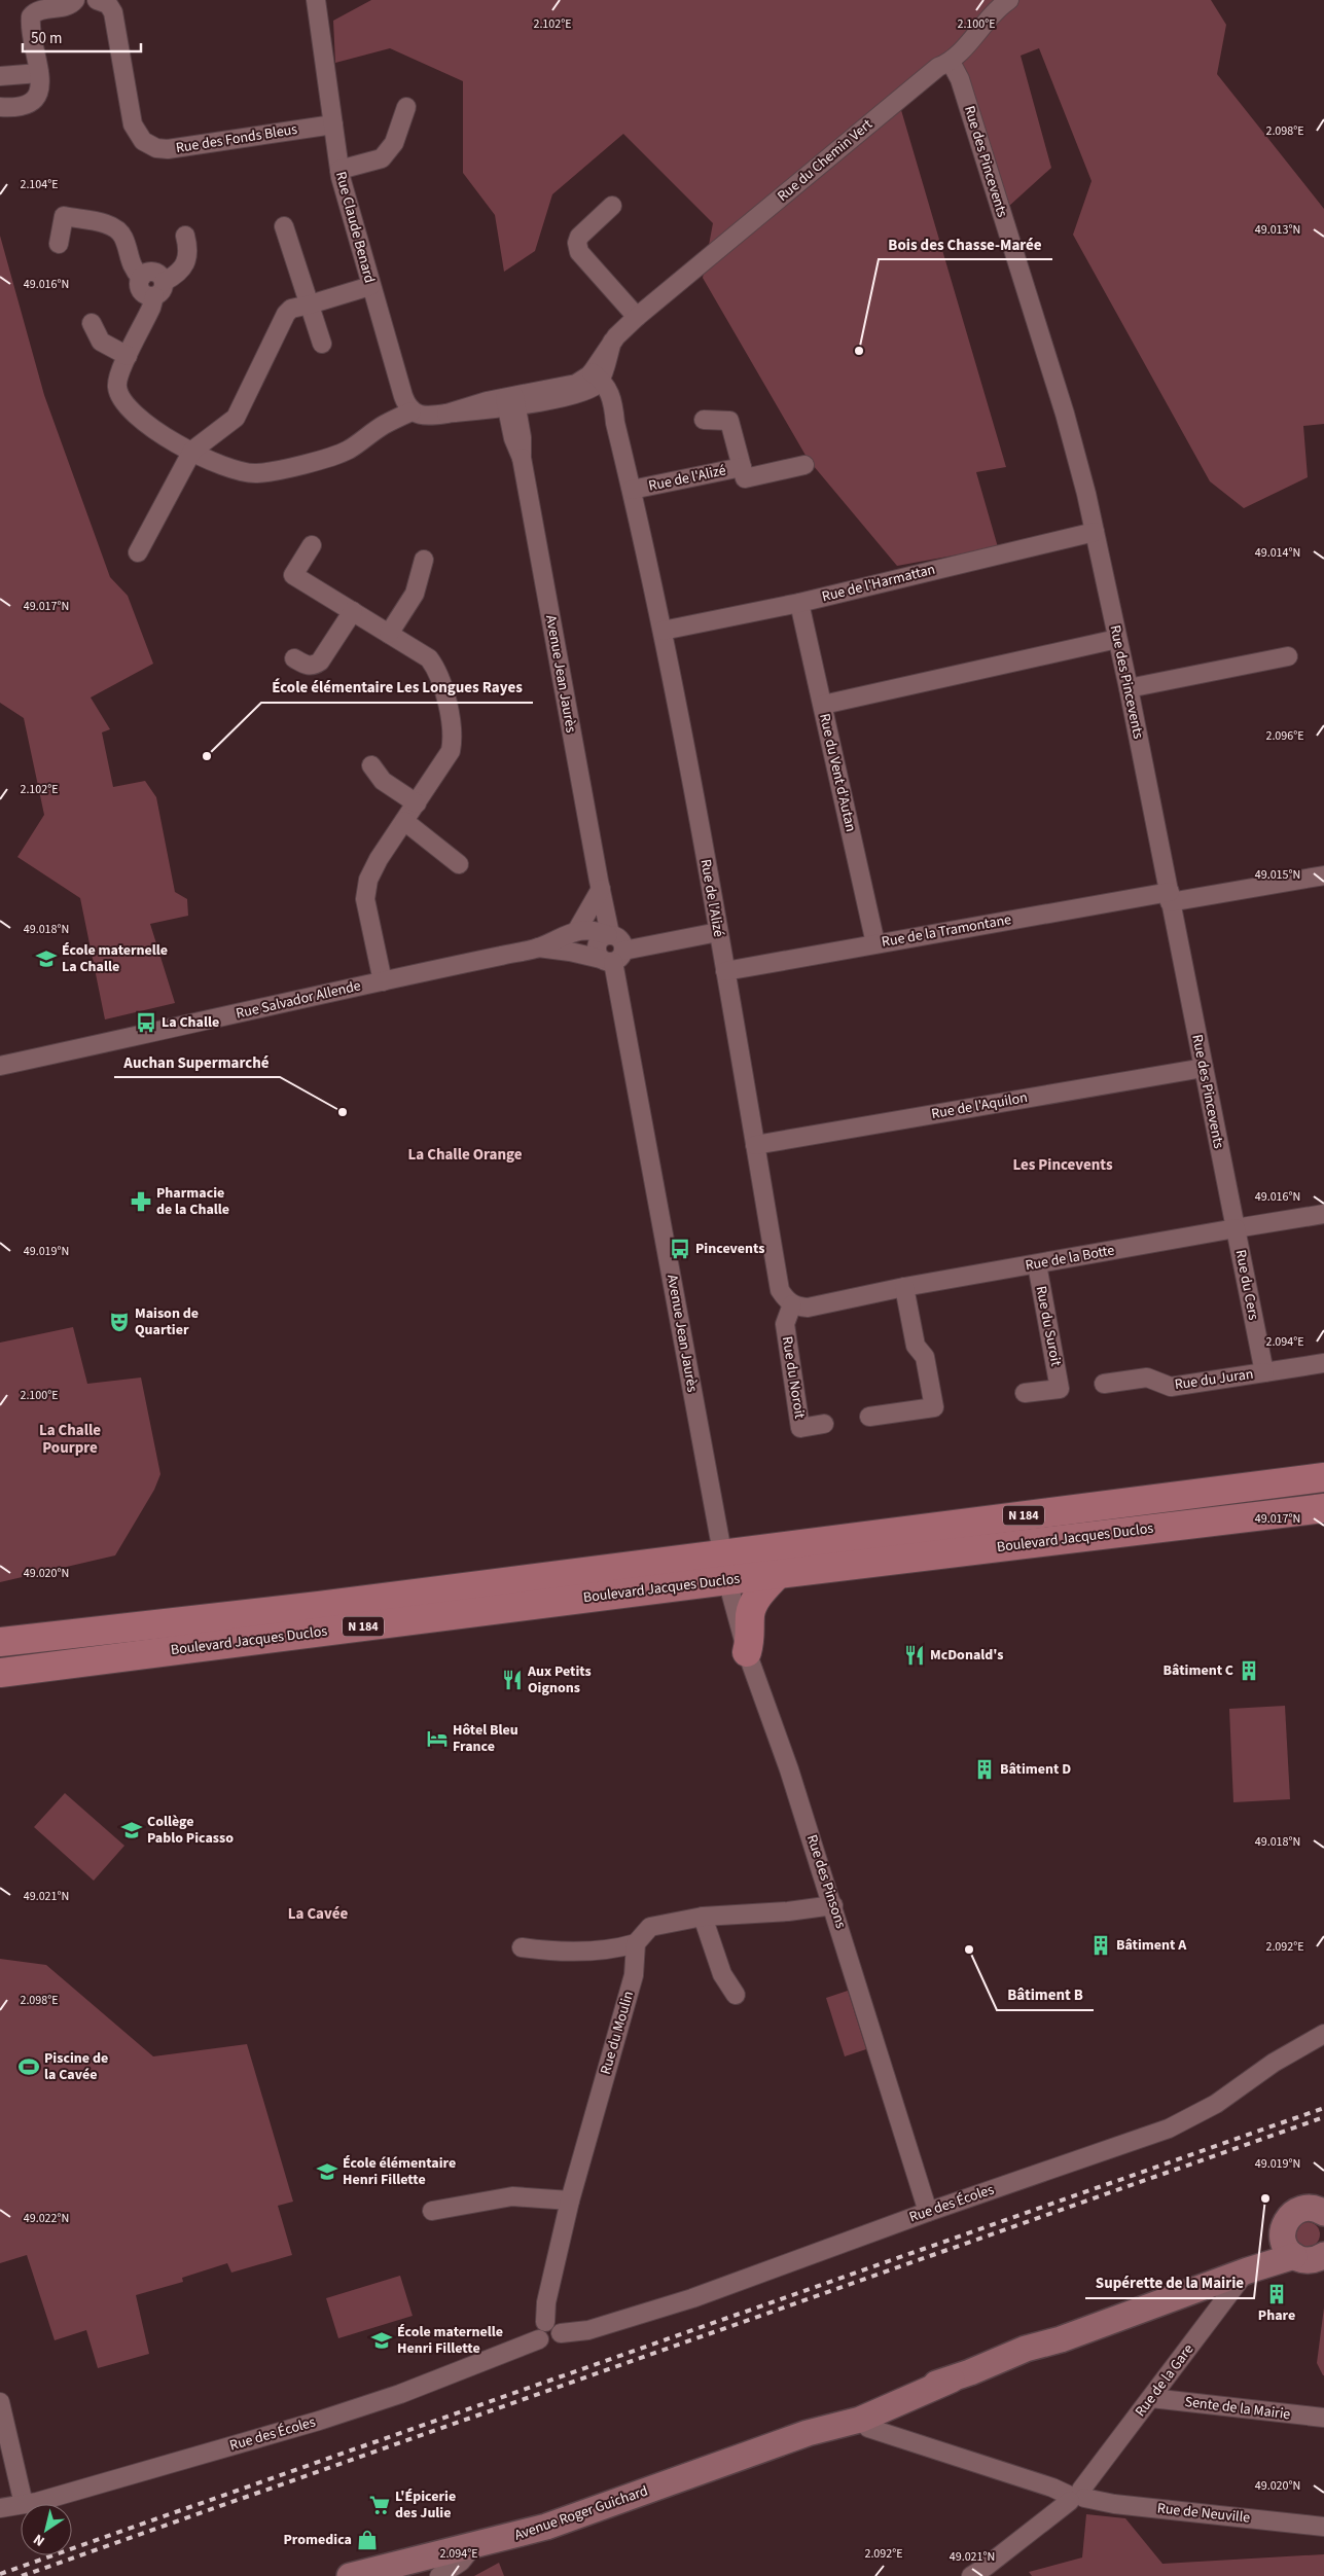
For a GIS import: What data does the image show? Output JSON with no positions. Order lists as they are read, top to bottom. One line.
{"streets":{"main road":["N 184","Boulevard Jacques Duclos","Avenue Roger Guichard"],"street":["Rue des Fonds Bleus","Rue du Chemin Vert","Rue des Pincevents","Rue Claude Benard","Rue de l'Alizé","Rue de l'Harmattan","Avenue Jean Jaurès","Rue du Vent d'Autan","Rue de la Tramontane","Rue Salvador Allende","Rue de l'Aquilon","Rue de la Botte","Rue du Cers","Rue du Suroit","Rue du Noroit","Rue du Juran","Rue des Pinsons","Rue du Moulin","Rue des Écoles","Rue de la Gare","Sente de la Mairie","Rue de Neuville"]},"crossings":[["Rue des Fonds Bleus","Rue Claude Benard"],["Rue du Chemin Vert","Rue des Pincevents"],["Rue du Chemin Vert","Rue de l'Alizé"],["Rue des Pincevents","Rue de l'Harmattan"],["Rue des Pincevents","Rue de la Tramontane"],["Rue des Pincevents","Rue de l'Aquilon"],["Rue des Pincevents","Rue de la Botte"],["Rue des Pincevents","Rue du Cers"],["Rue de l'Alizé","Rue de l'Harmattan"],["Rue de l'Alizé","Rue de la Tramontane"],["Rue de l'Alizé","Rue de l'Aquilon"],["Rue de l'Alizé","Rue de la Botte"],["Rue de l'Alizé","Rue du Noroit"],["Rue de l'Harmattan","Rue du Vent d'Autan"],["Avenue Jean Jaurès","Rue Salvador Allende"],["Avenue Jean Jaurès","Boulevard Jacques Duclos"],["Avenue Jean Jaurès","Rue des Pinsons"],["Rue du Vent d'Autan","Rue de la Tramontane"],["Rue de la Botte","Rue du Cers"],["Rue de la Botte","Rue du Suroit"],["Rue de la Botte","Rue du Noroit"],["Rue du Cers","Rue du Juran"],["Boulevard Jacques Duclos","Rue des Pinsons"],["Rue des Pinsons","Rue des Écoles"],["Rue du Moulin","Rue des Écoles"],["Rue de la Gare","Sente de la Mairie"],["Rue de la Gare","Avenue Roger Guichard"],["Rue de la Gare","Rue de Neuville"],["Avenue Roger Guichard","Rue de Neuville"]],"districts":["La Challe Orange","Les Pincevents","La Challe Pourpre","La Cavée"],"places":{"other":["Bois des Chasse-Marée","École élémentaire Les Longues Rayes","Auchan Supermarché","Bâtiment B","Supérette de la Mairie"],"school or university":["École maternelle La Challe","Collège Pablo Picasso","École élémentaire Henri Fillette","École maternelle Henri Fillette"],"bus stop":["La Challe","Pincevents"],"pharmacy":["Pharmacie de la Challe"],"theatre":["Maison de Quartier"],"restaurant":["McDonald's","Aux Petits Oignons"],"building":["Bâtiment C","Bâtiment D","Bâtiment A","Phare"],"hotel":["Hôtel Bleu France"],"sports":["Piscine de la Cavée"],"supermarket":["L'Épicerie des Julie"],"shop":["Promedica"]},"scale_bar":"50 m","north":"bottom left","coordinates":["2.102°E","2.100°E","2.098°E","2.104°E","49.013°N","49.016°N","49.014°N","49.017°N","2.096°E","49.015°N","49.018°N","49.019°N","2.094°E","49.020°N","49.021°N","2.092°E","49.022°N"]}
